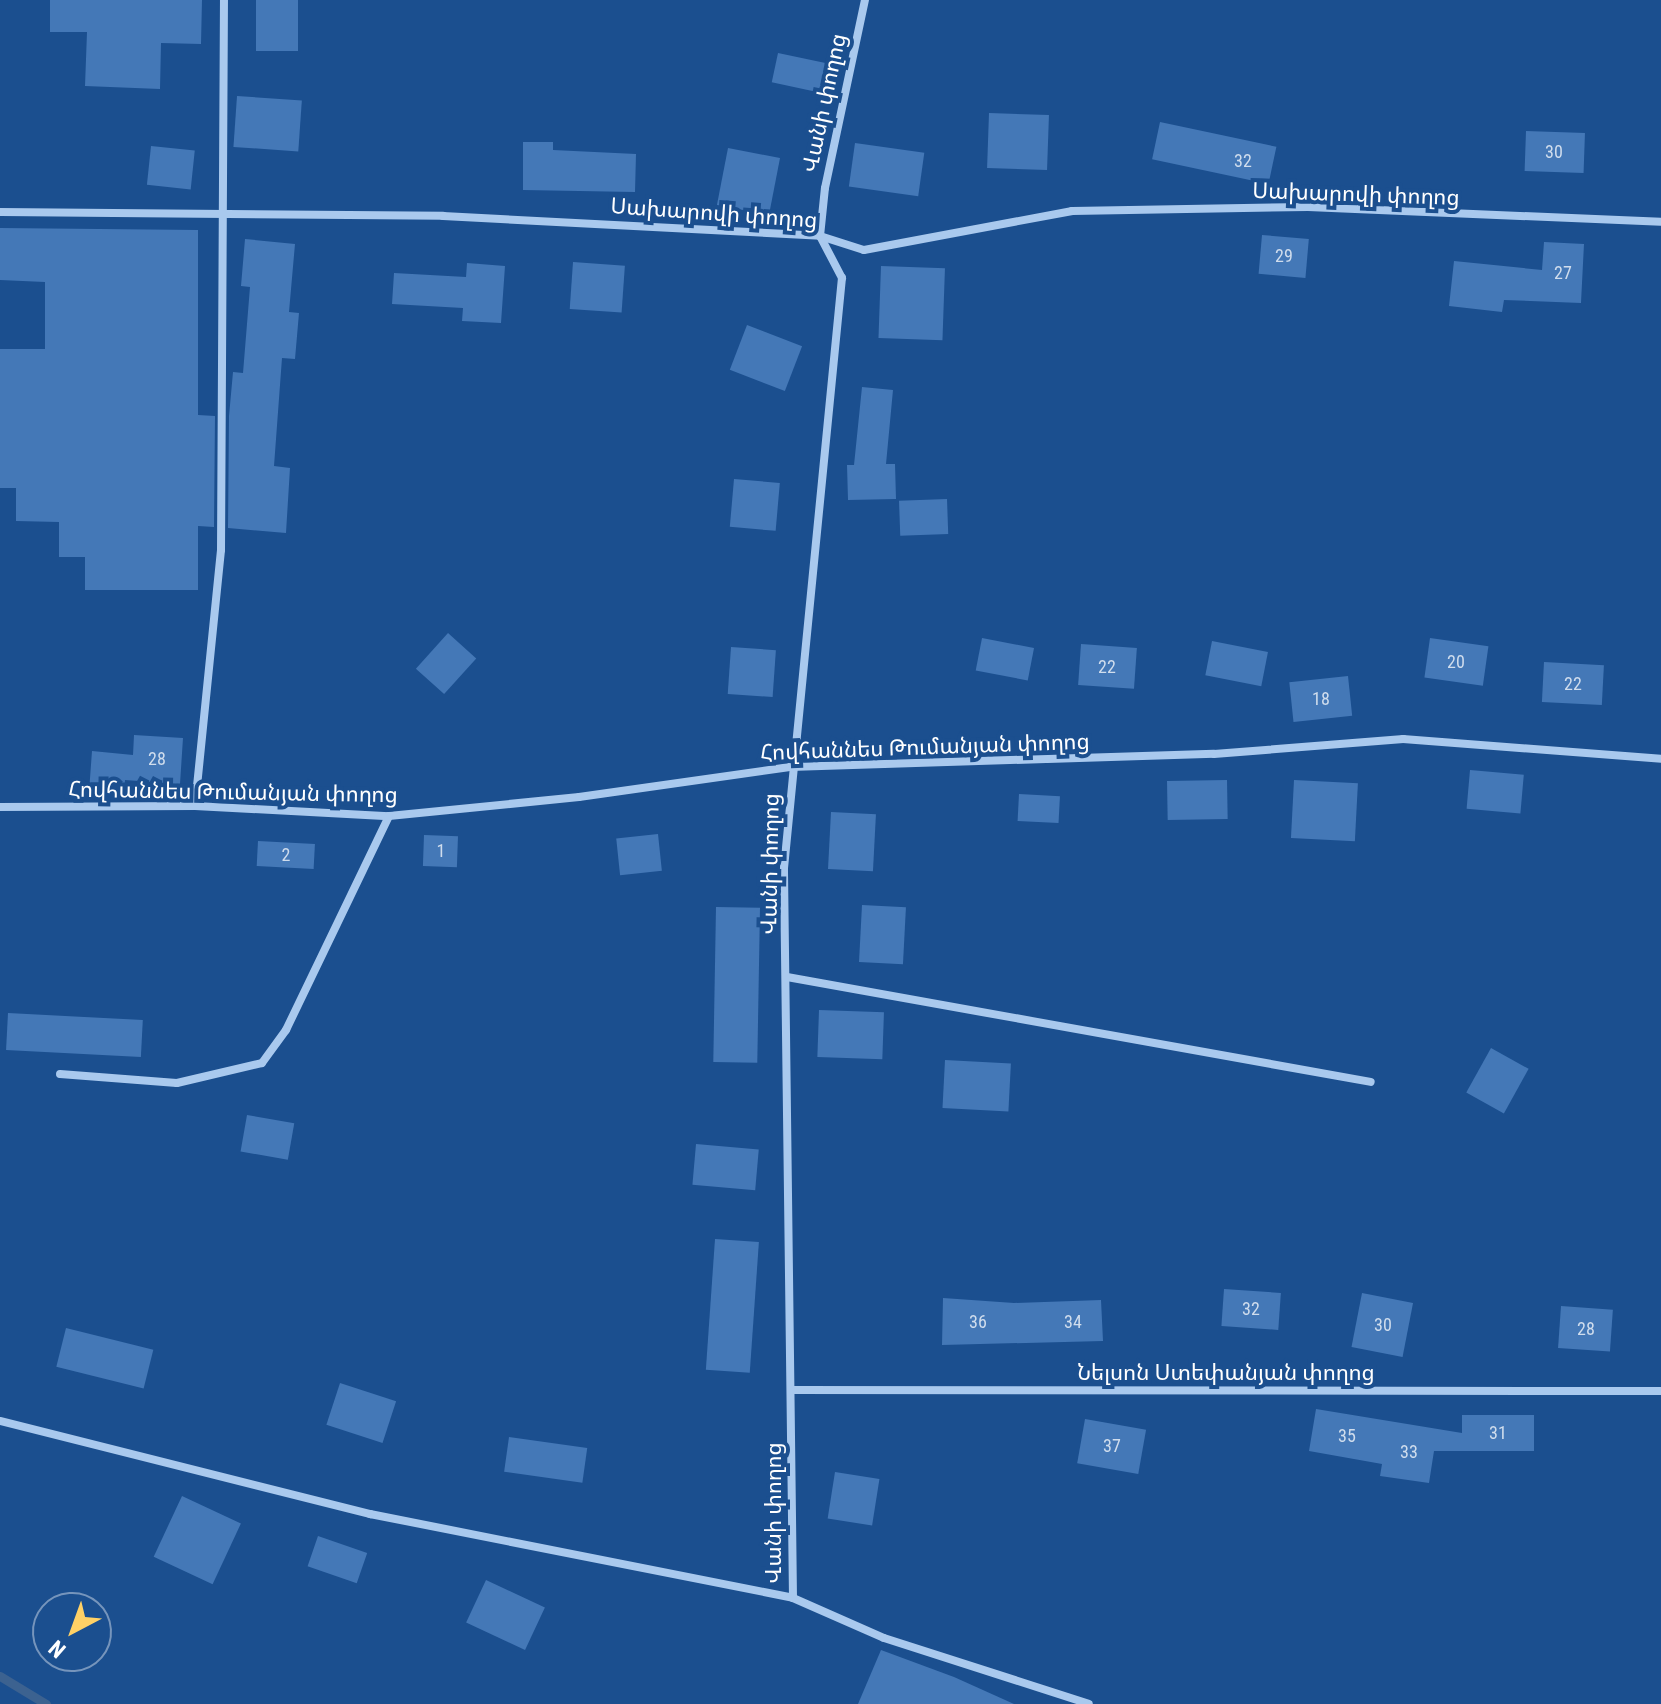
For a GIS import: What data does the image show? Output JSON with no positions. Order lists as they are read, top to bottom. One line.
{"streets":{"street":["Վանի փողոց","Սախարովի փողոց","Հովհաննես Թումանյան փողոց","Նելսոն Ստեփանյան փողոց"]},"crossings":[["Վանի փողոց","Սախարովի փողոց"],["Վանի փողոց","Հովհաննես Թումանյան փողոց"],["Վանի փողոց","Նելսոն Ստեփանյան փողոց"]],"house_numbers":["30","32","29","27","20","22","22","18","28","1","2","32","36","34","30","28","31","35","37","33"],"north":"bottom left"}
